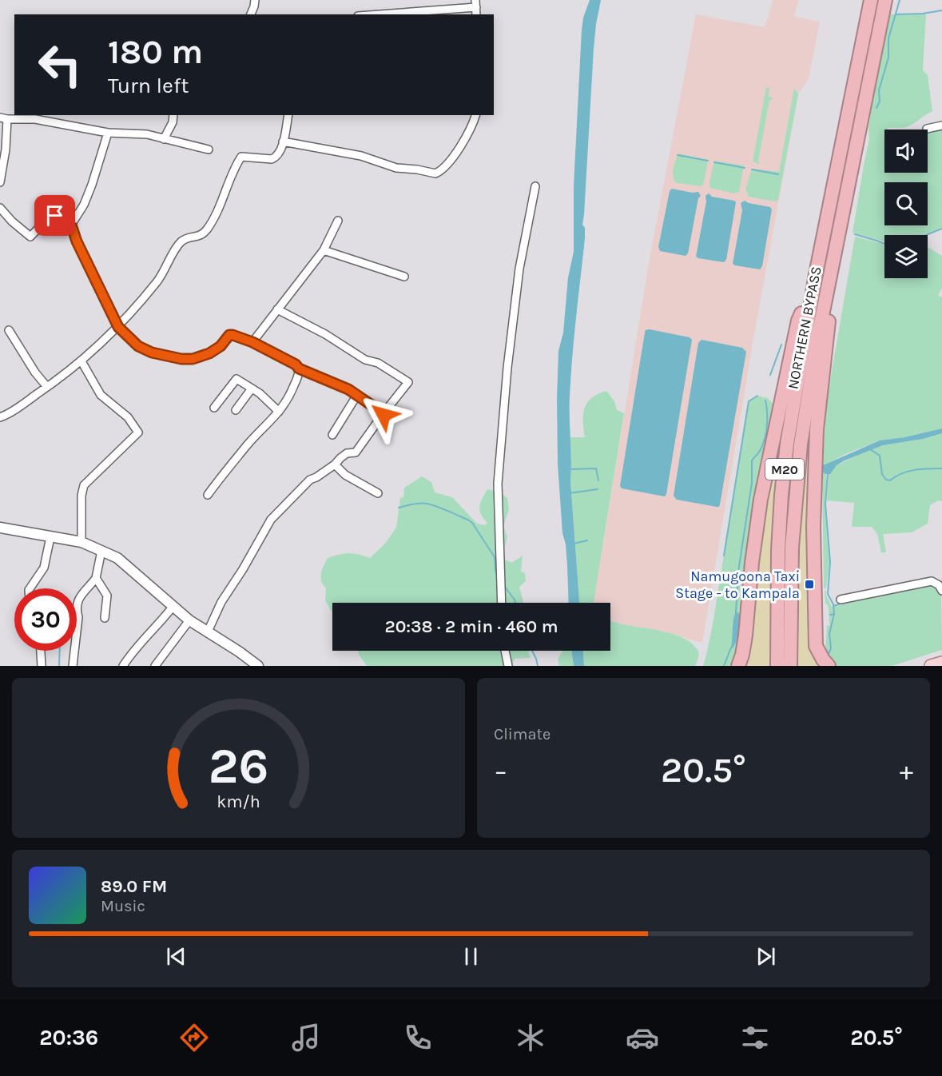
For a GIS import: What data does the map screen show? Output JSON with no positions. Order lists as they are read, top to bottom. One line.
{"streets":{"highway":["NORTHERN BYPASS","M20"]},"places":{"transit":["Namugoona Taxi Stage - to Kampala"]},"page":{"turn":["180 m","Turn left"],"limit":"30","trip":"20:38 · 2 min · 460 m","tile":"Climate","heat":["−","20.5°","+"],"song":["89.0 FM","Music"],"tabs":["20:36","20.5°"],"gauge":["26","km/h"]}}
